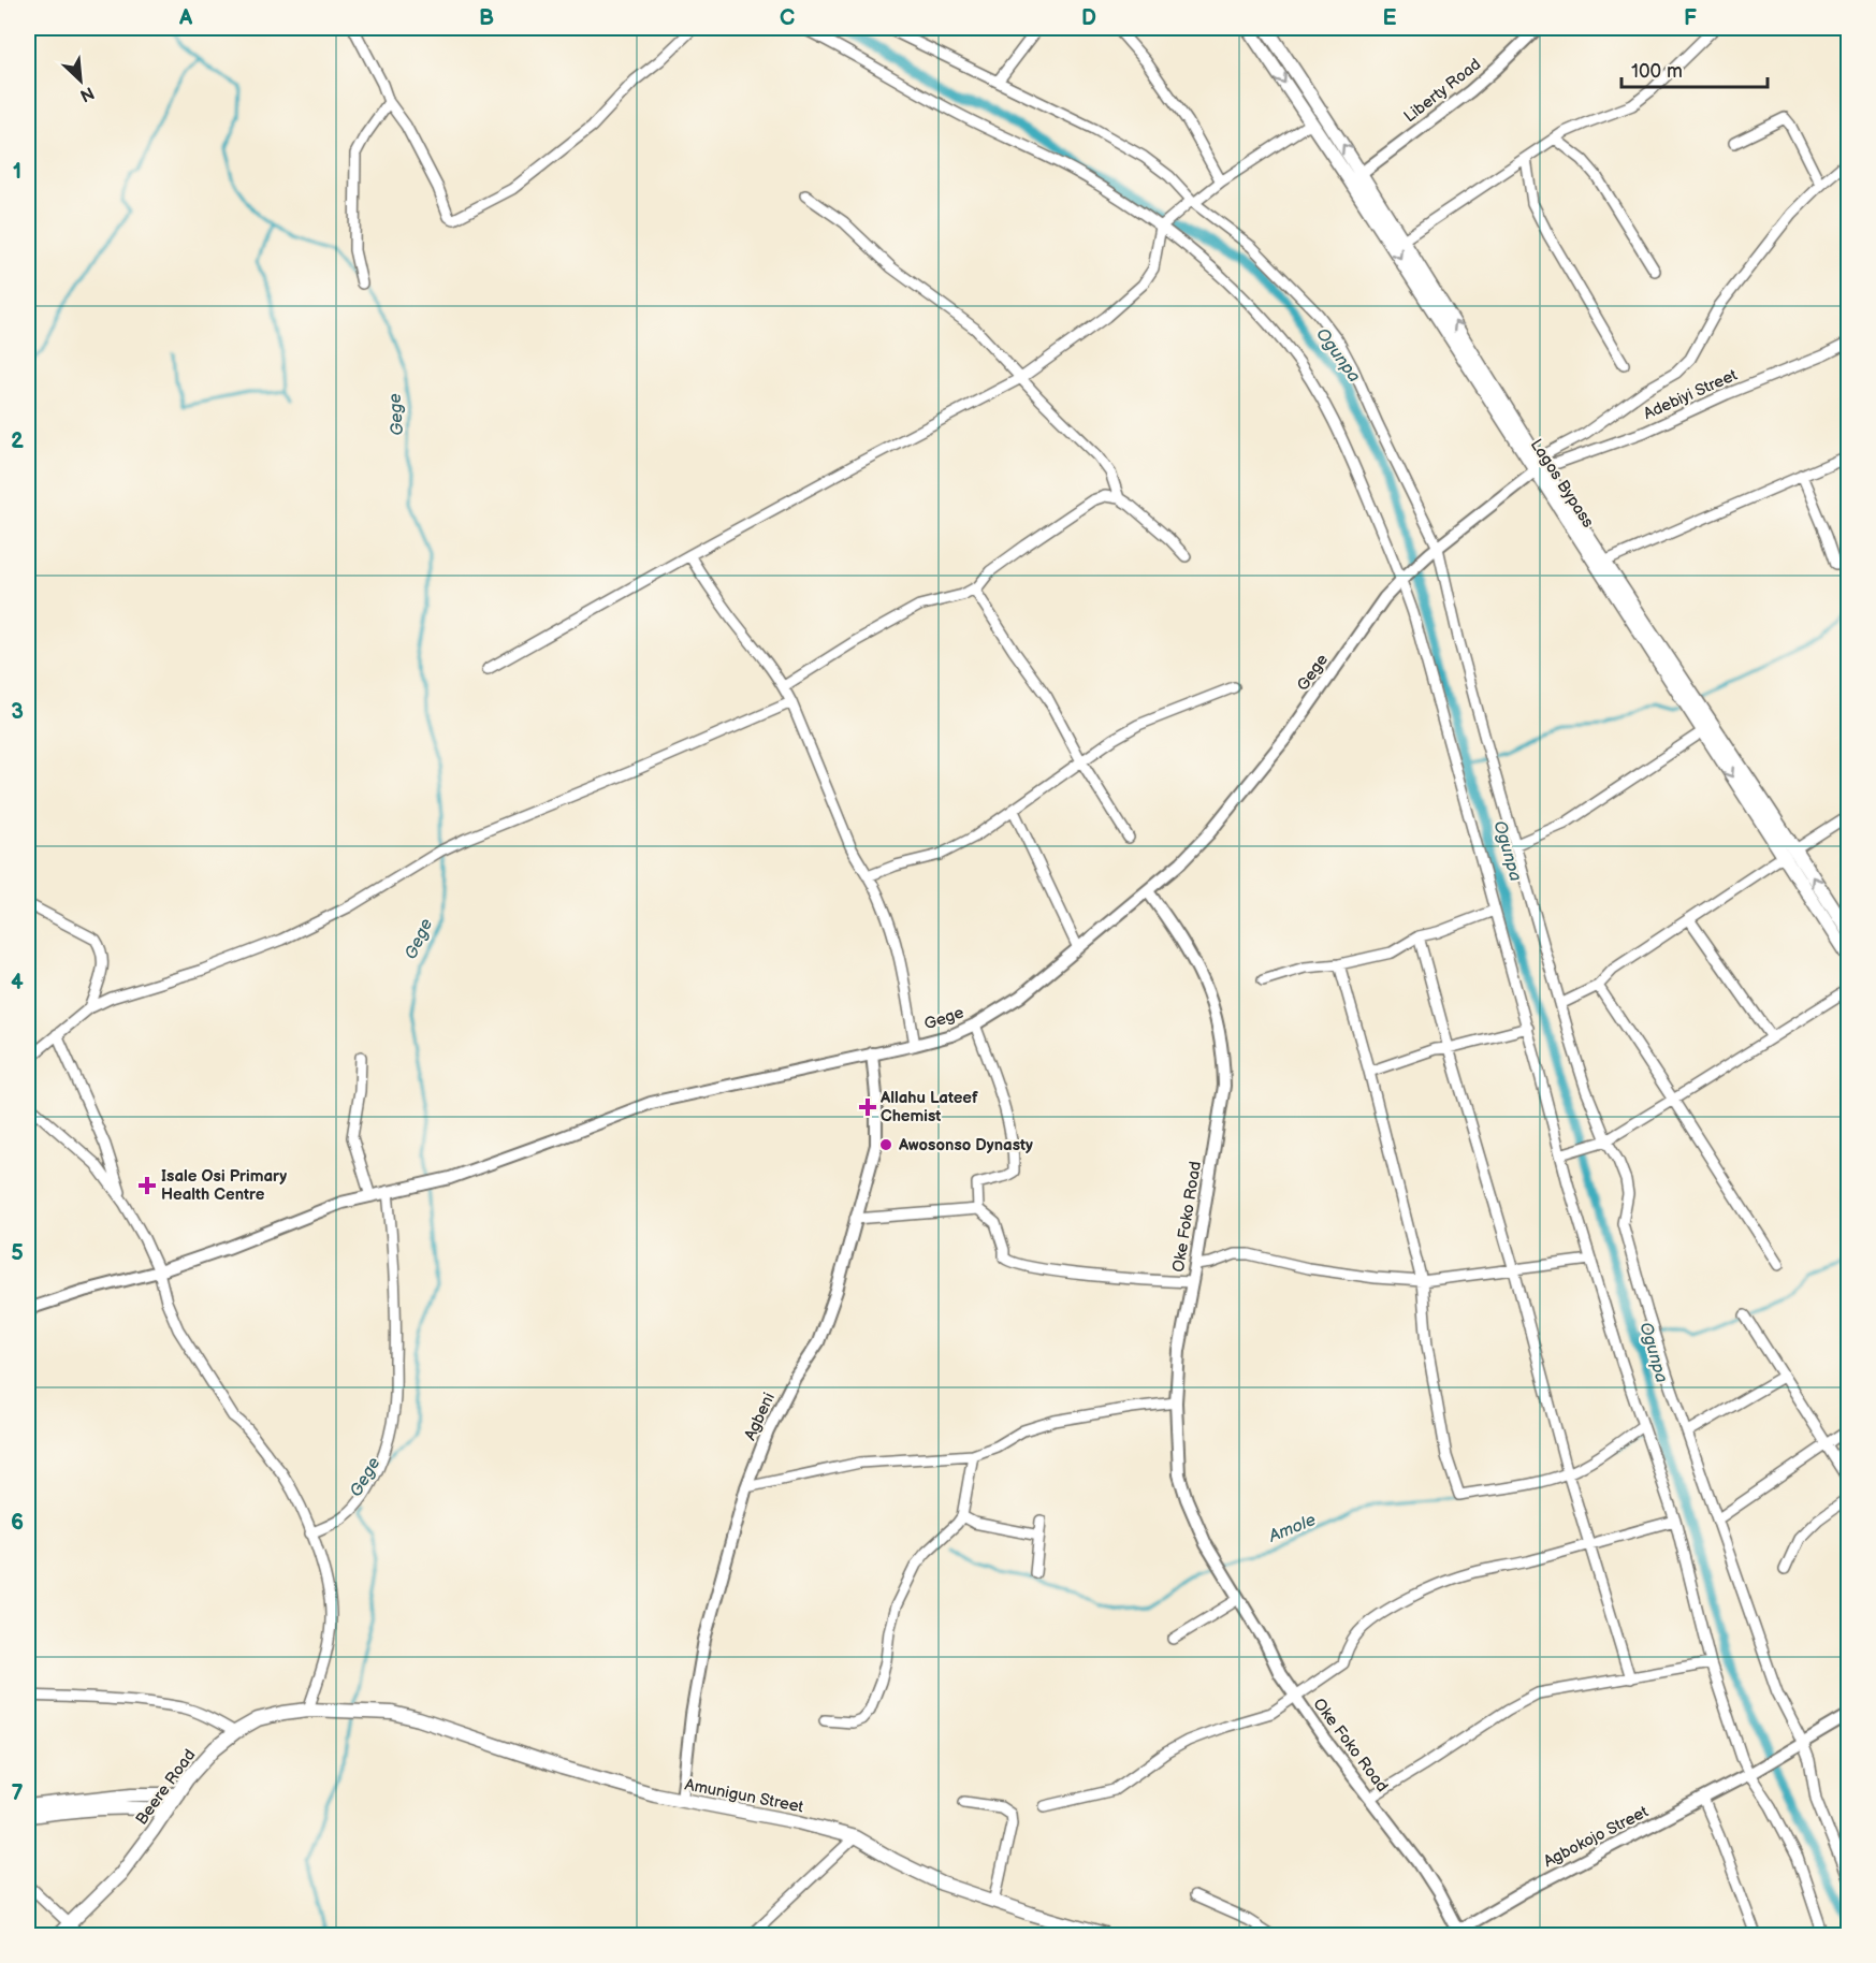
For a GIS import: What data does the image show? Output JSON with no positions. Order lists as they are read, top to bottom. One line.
{"streets":{"main road":["Lagos Bypass","Beere Road","Amunigun Street"],"street":["Liberty Road","Adebiyi Street","Gege","Oke Foko Road","Agbeni","Agbokojo Street"]},"crossings":[["Liberty Road","Lagos Bypass"],["Adebiyi Street","Lagos Bypass"],["Adebiyi Street","Gege"],["Lagos Bypass","Gege"],["Gege","Oke Foko Road"],["Gege","Agbeni"],["Oke Foko Road","Agbokojo Street"],["Agbeni","Amunigun Street"],["Beere Road","Amunigun Street"]],"water":["Ogunpa","Gege","Amole"],"places":{"health":["Allahu Lateef Chemist","Isale Osi Primary Health Centre"],"other":["Awosonso Dynasty"]},"scale_bar":"100 m","north":"bottom right","grid":{"columns":["A","B","C","D","E","F"],"rows":["1","2","3","4","5","6","7"]}}
